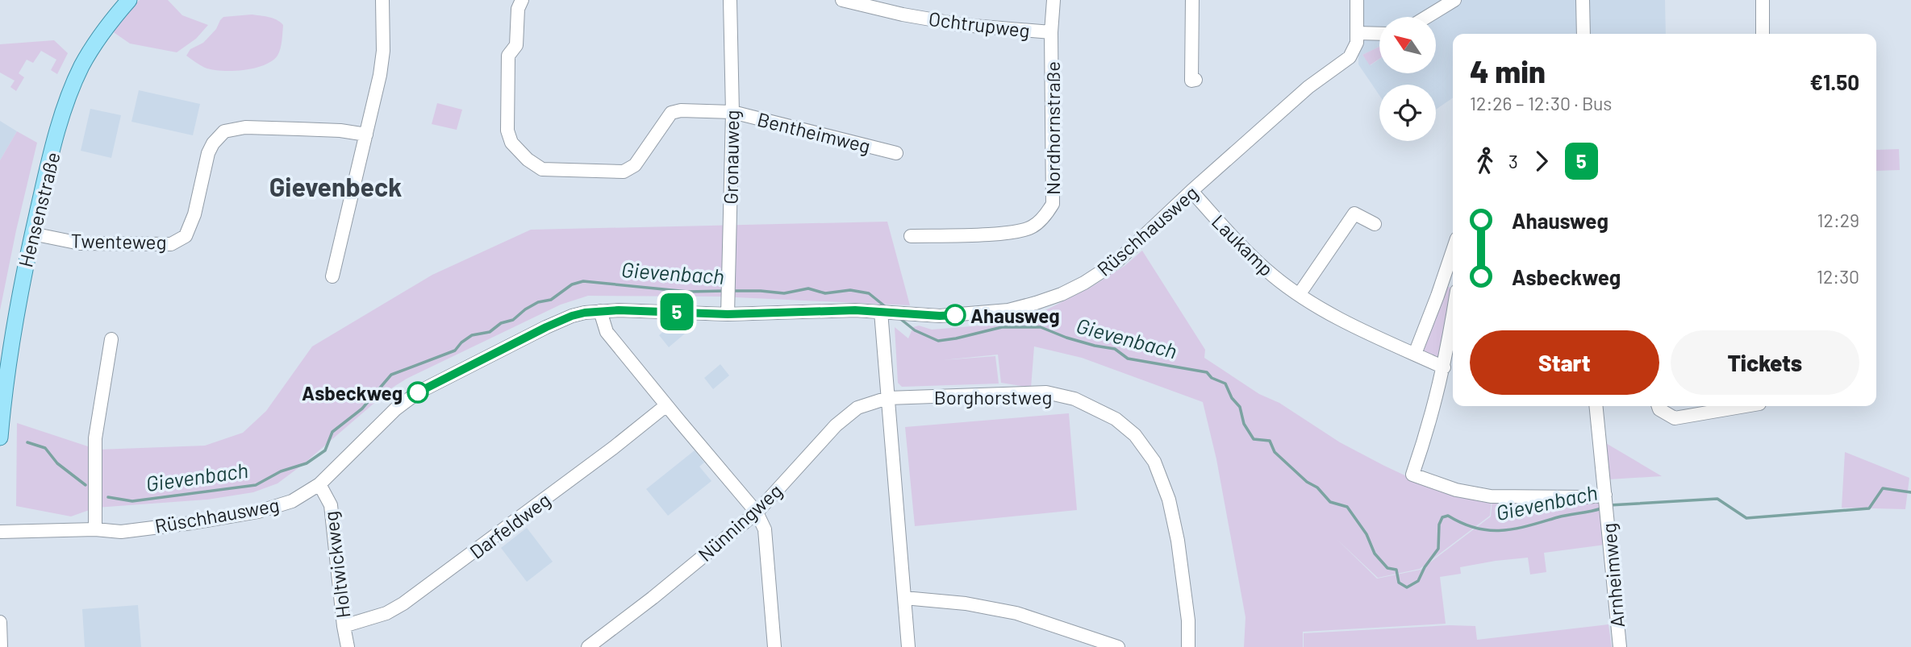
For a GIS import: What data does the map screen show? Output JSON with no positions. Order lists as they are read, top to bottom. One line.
{"streets":{"main road":["Hensenstraße"],"street":["Ochtrupweg","Nordhornstraße","Bentheimweg","Gronauweg","Rüschhausweg","Twenteweg","Laukamp","Borghorstweg","Nünningweg","Darfeldweg","Holtwickweg","Arnheimweg"]},"crossings":[["Ochtrupweg","Nordhornstraße"],["Bentheimweg","Gronauweg"],["Gronauweg","Rüschhausweg"],["Hensenstraße","Twenteweg"],["Rüschhausweg","Laukamp"],["Rüschhausweg","Holtwickweg"],["Borghorstweg","Nünningweg"],["Darfeldweg","Holtwickweg"]],"districts":["Gievenbeck"],"water":["Gievenbach"],"places":["Ahausweg","Asbeckweg"],"lines":["bus line 5"],"north":"top left","page":{"on_map":"5","heading":["4 min","12:26 – 12:30 · Bus","€1.50"],"legs":["3","5"],"list":[{"name":"Ahausweg","value":"12:29"},{"name":"Asbeckweg","value":"12:30"}],"buttons":["Start","Tickets"]}}
